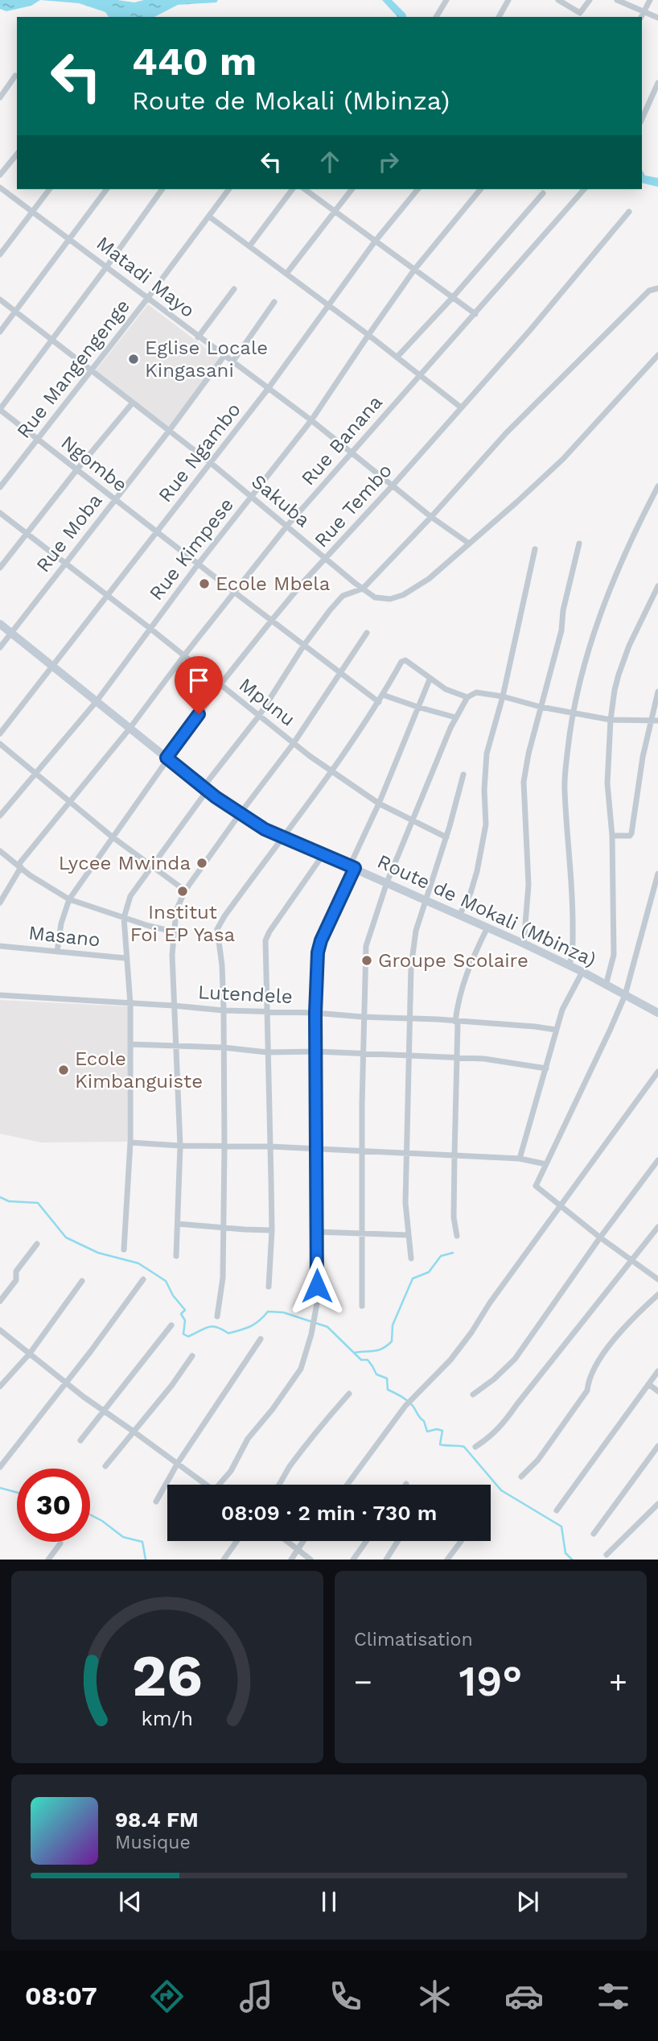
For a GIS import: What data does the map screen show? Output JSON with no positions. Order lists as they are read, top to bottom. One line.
{"streets":{"street":["Matadi Mayo","Rue Mangengenge","Rue Banana","Rue Ngambo","Ngombe","Sakuba","Rue Tembo","Rue Moba","Rue Kimpese","Mpunu","Route de Mokali (Mbinza)","Masano","Lutendele"]},"crossings":[["Matadi Mayo","Rue Mangengenge"],["Matadi Mayo","Rue Banana"],["Matadi Mayo","Rue Ngambo"],["Matadi Mayo","Sakuba"],["Matadi Mayo","Rue Tembo"],["Matadi Mayo","Rue Moba"],["Matadi Mayo","Rue Kimpese"],["Rue Mangengenge","Ngombe"],["Rue Mangengenge","Sakuba"],["Rue Banana","Ngombe"],["Rue Banana","Sakuba"],["Rue Banana","Mpunu"],["Rue Banana","Route de Mokali (Mbinza)"],["Rue Ngambo","Ngombe"],["Rue Ngambo","Sakuba"],["Rue Ngambo","Mpunu"],["Rue Ngambo","Route de Mokali (Mbinza)"],["Ngombe","Rue Tembo"],["Ngombe","Rue Moba"],["Ngombe","Rue Kimpese"],["Sakuba","Rue Tembo"],["Sakuba","Rue Moba"],["Sakuba","Rue Kimpese"],["Rue Tembo","Mpunu"],["Rue Tembo","Route de Mokali (Mbinza)"],["Rue Tembo","Masano"],["Rue Moba","Mpunu"],["Rue Moba","Route de Mokali (Mbinza)"],["Rue Kimpese","Mpunu"],["Rue Kimpese","Route de Mokali (Mbinza)"]],"places":["Eglise Locale Kingasani","Ecole Mbela","Lycee Mwinda","Institut Foi EP Yasa","Groupe Scolaire","Ecole Kimbanguiste"],"page":{"turn":["440 m","Route de Mokali (Mbinza)"],"limit":"30","trip":"08:09 · 2 min · 730 m","tile":"Climatisation","heat":["−","19°","+"],"song":["98.4 FM","Musique"],"tabs":"08:07","gauge":["26","km/h"]}}
